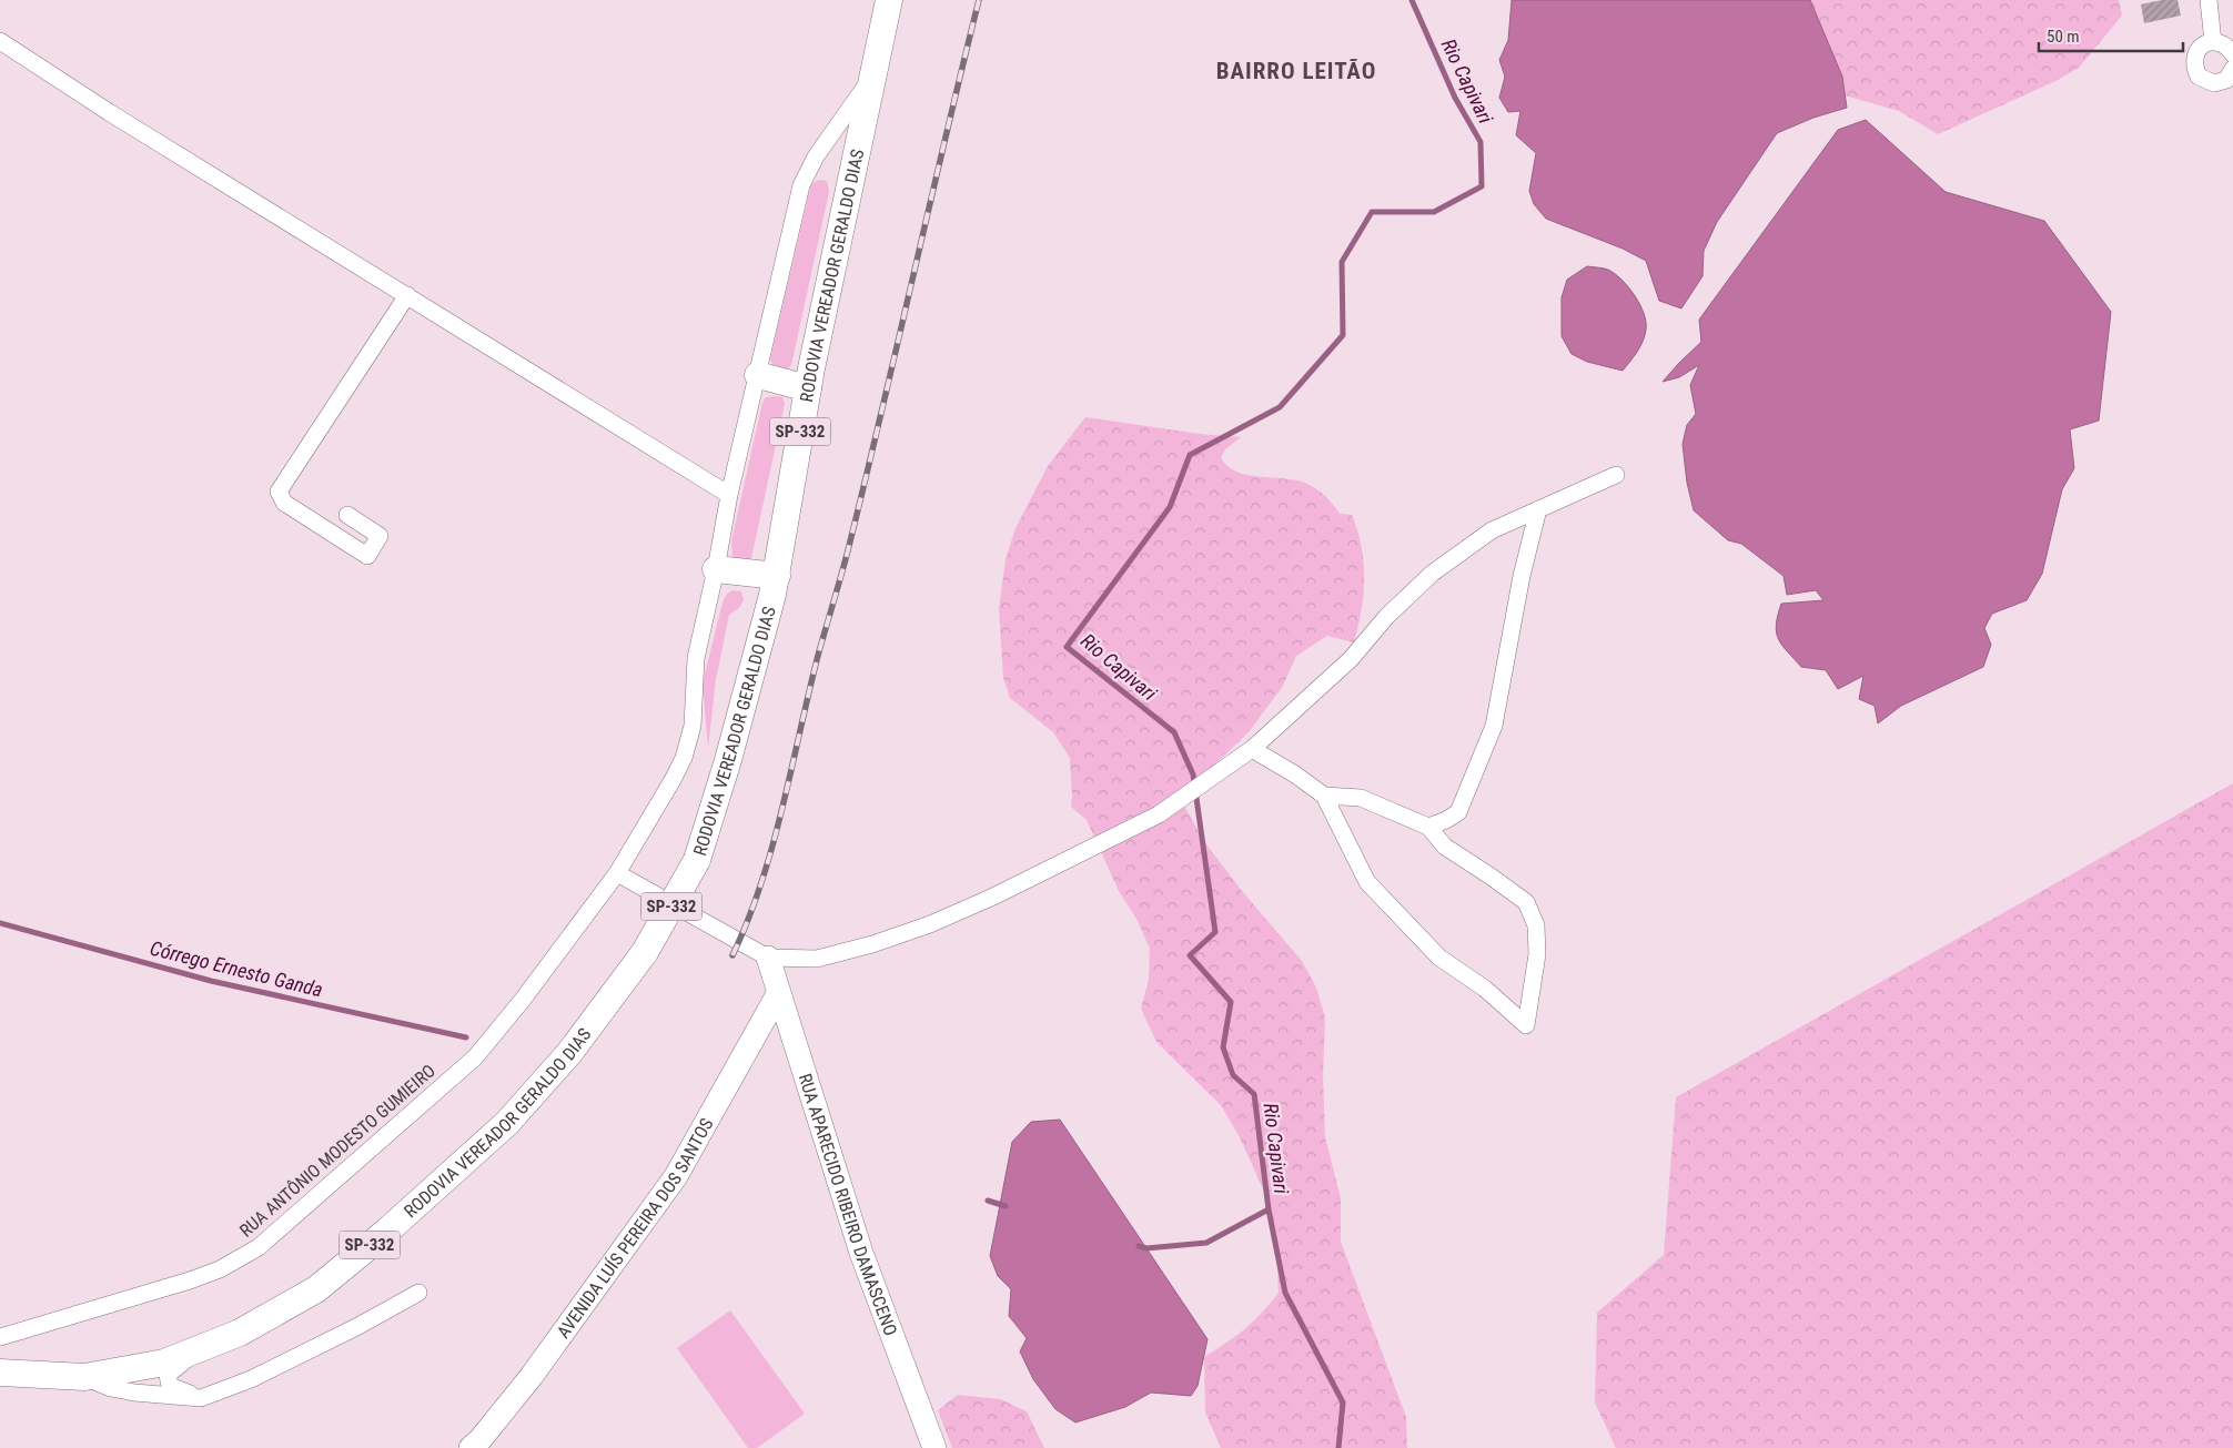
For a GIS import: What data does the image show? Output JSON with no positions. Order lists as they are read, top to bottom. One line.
{"streets":{"main road":["RODOVIA VEREADOR GERALDO DIAS","SP-332"],"street":["RUA ANTÔNIO MODESTO GUMIEIRO","RUA APARECIDO RIBEIRO DAMASCENO","AVENIDA LUÍS PEREIRA DOS SANTOS"]},"crossings":[["RODOVIA VEREADOR GERALDO DIAS","RUA ANTÔNIO MODESTO GUMIEIRO"],["RUA APARECIDO RIBEIRO DAMASCENO","AVENIDA LUÍS PEREIRA DOS SANTOS"]],"districts":["BAIRRO LEITÃO"],"water":["Rio Capivari","Córrego Ernesto Ganda"],"scale_bar":"50 m"}
